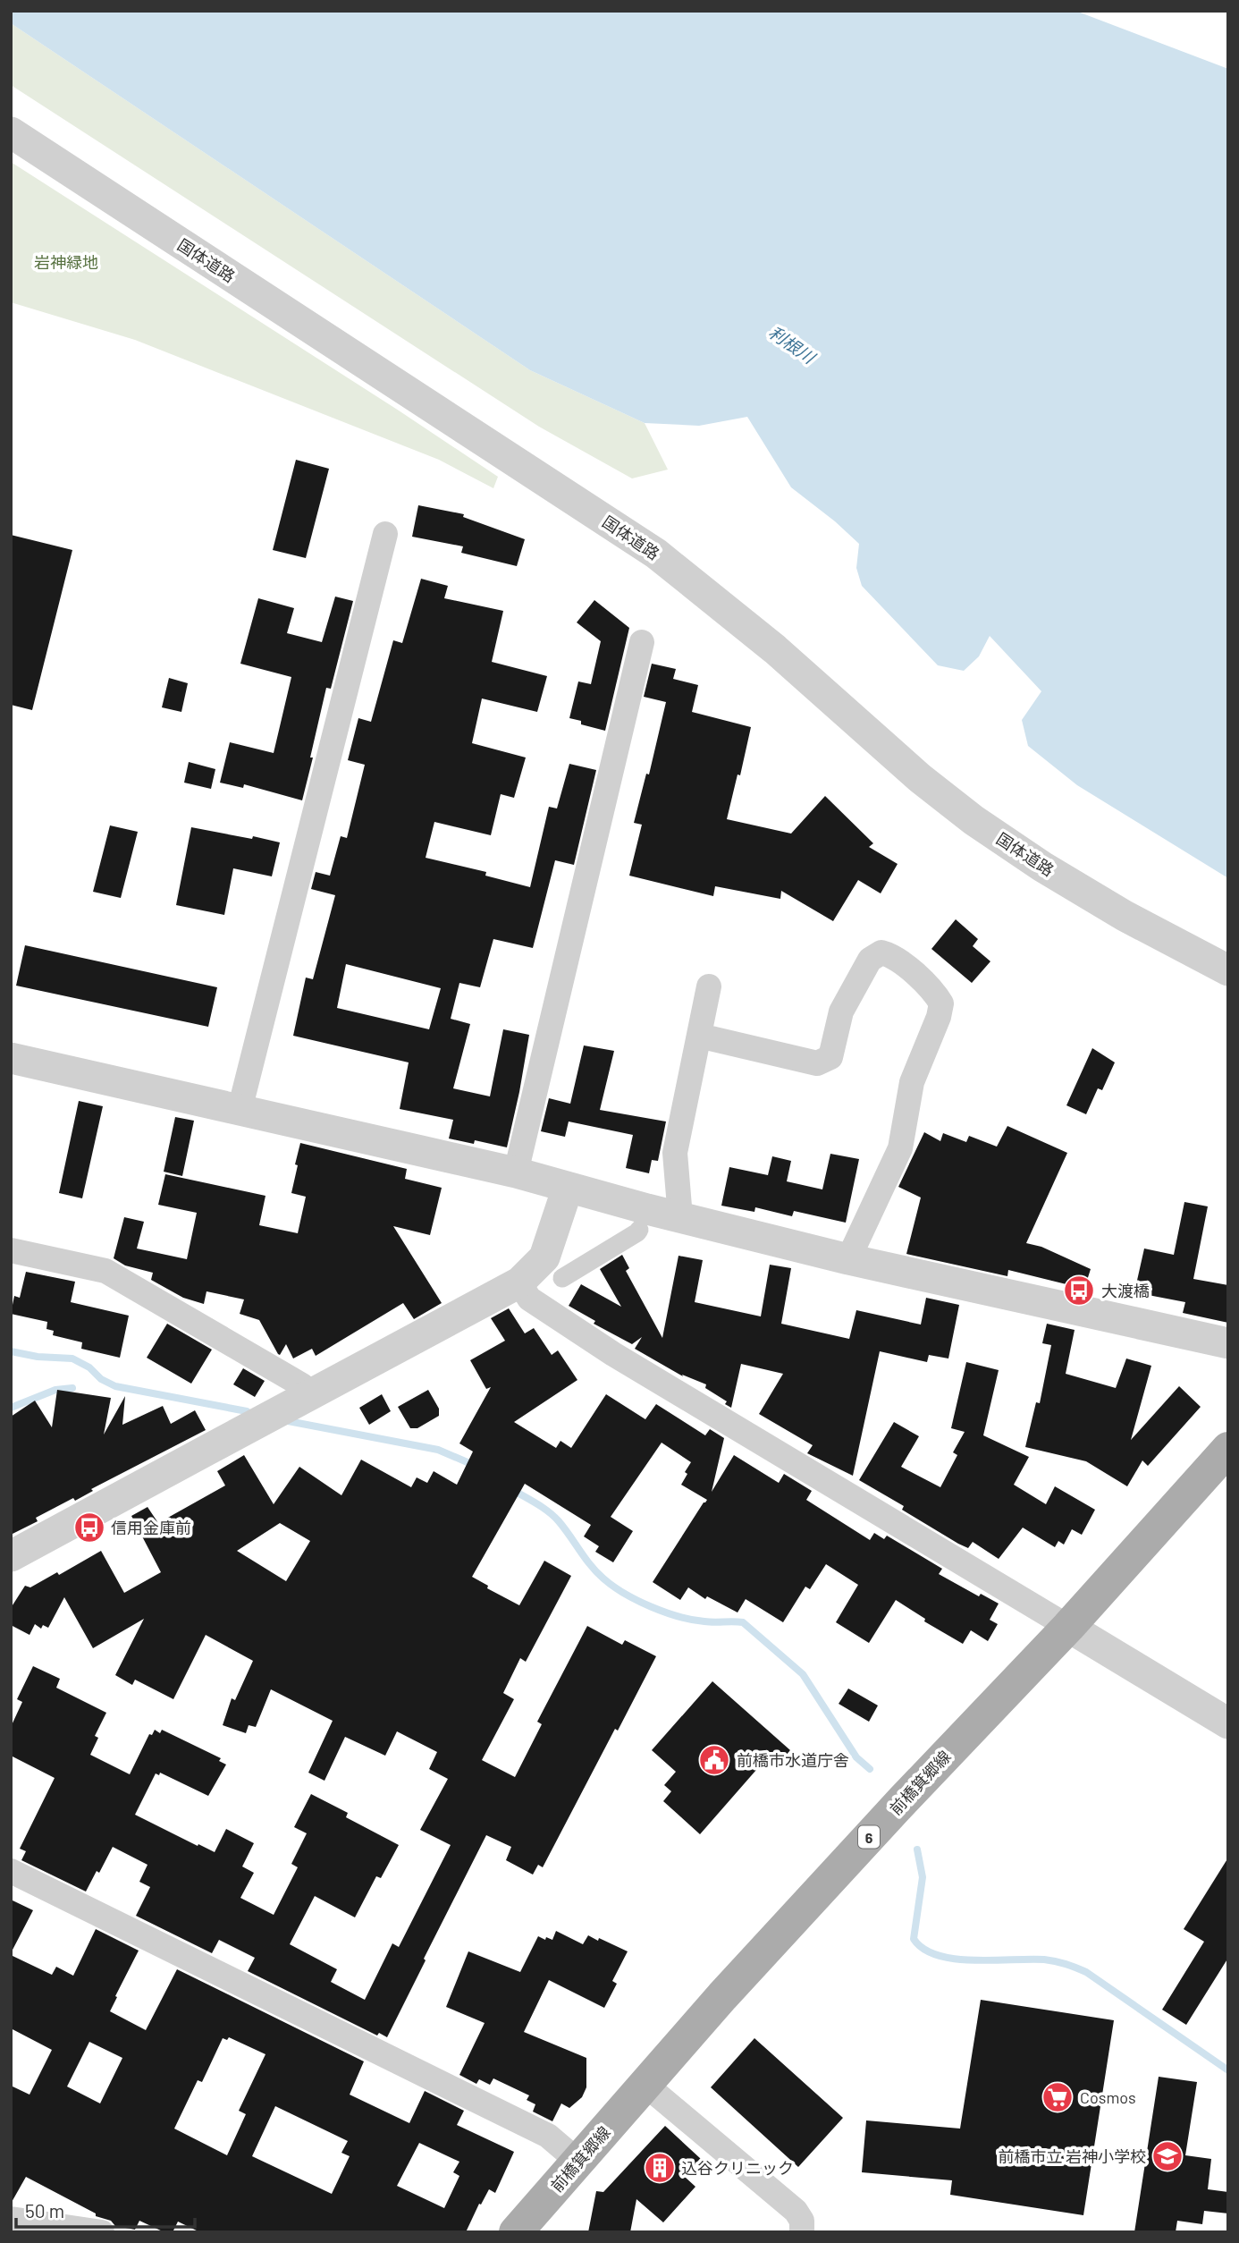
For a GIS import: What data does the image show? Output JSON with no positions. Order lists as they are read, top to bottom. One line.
{"streets":{"main road":["前橋箕郷線","6"],"street":["国体道路"]},"water":["利根川"],"parks":["岩神緑地"],"places":{"bus stop":["大渡橋","信用金庫前"],"public building":["前橋市水道庁舎"],"supermarket":["Cosmos"],"school or university":["前橋市立 岩神小学校"],"building":["込谷クリニック"]},"scale_bar":"50 m"}
